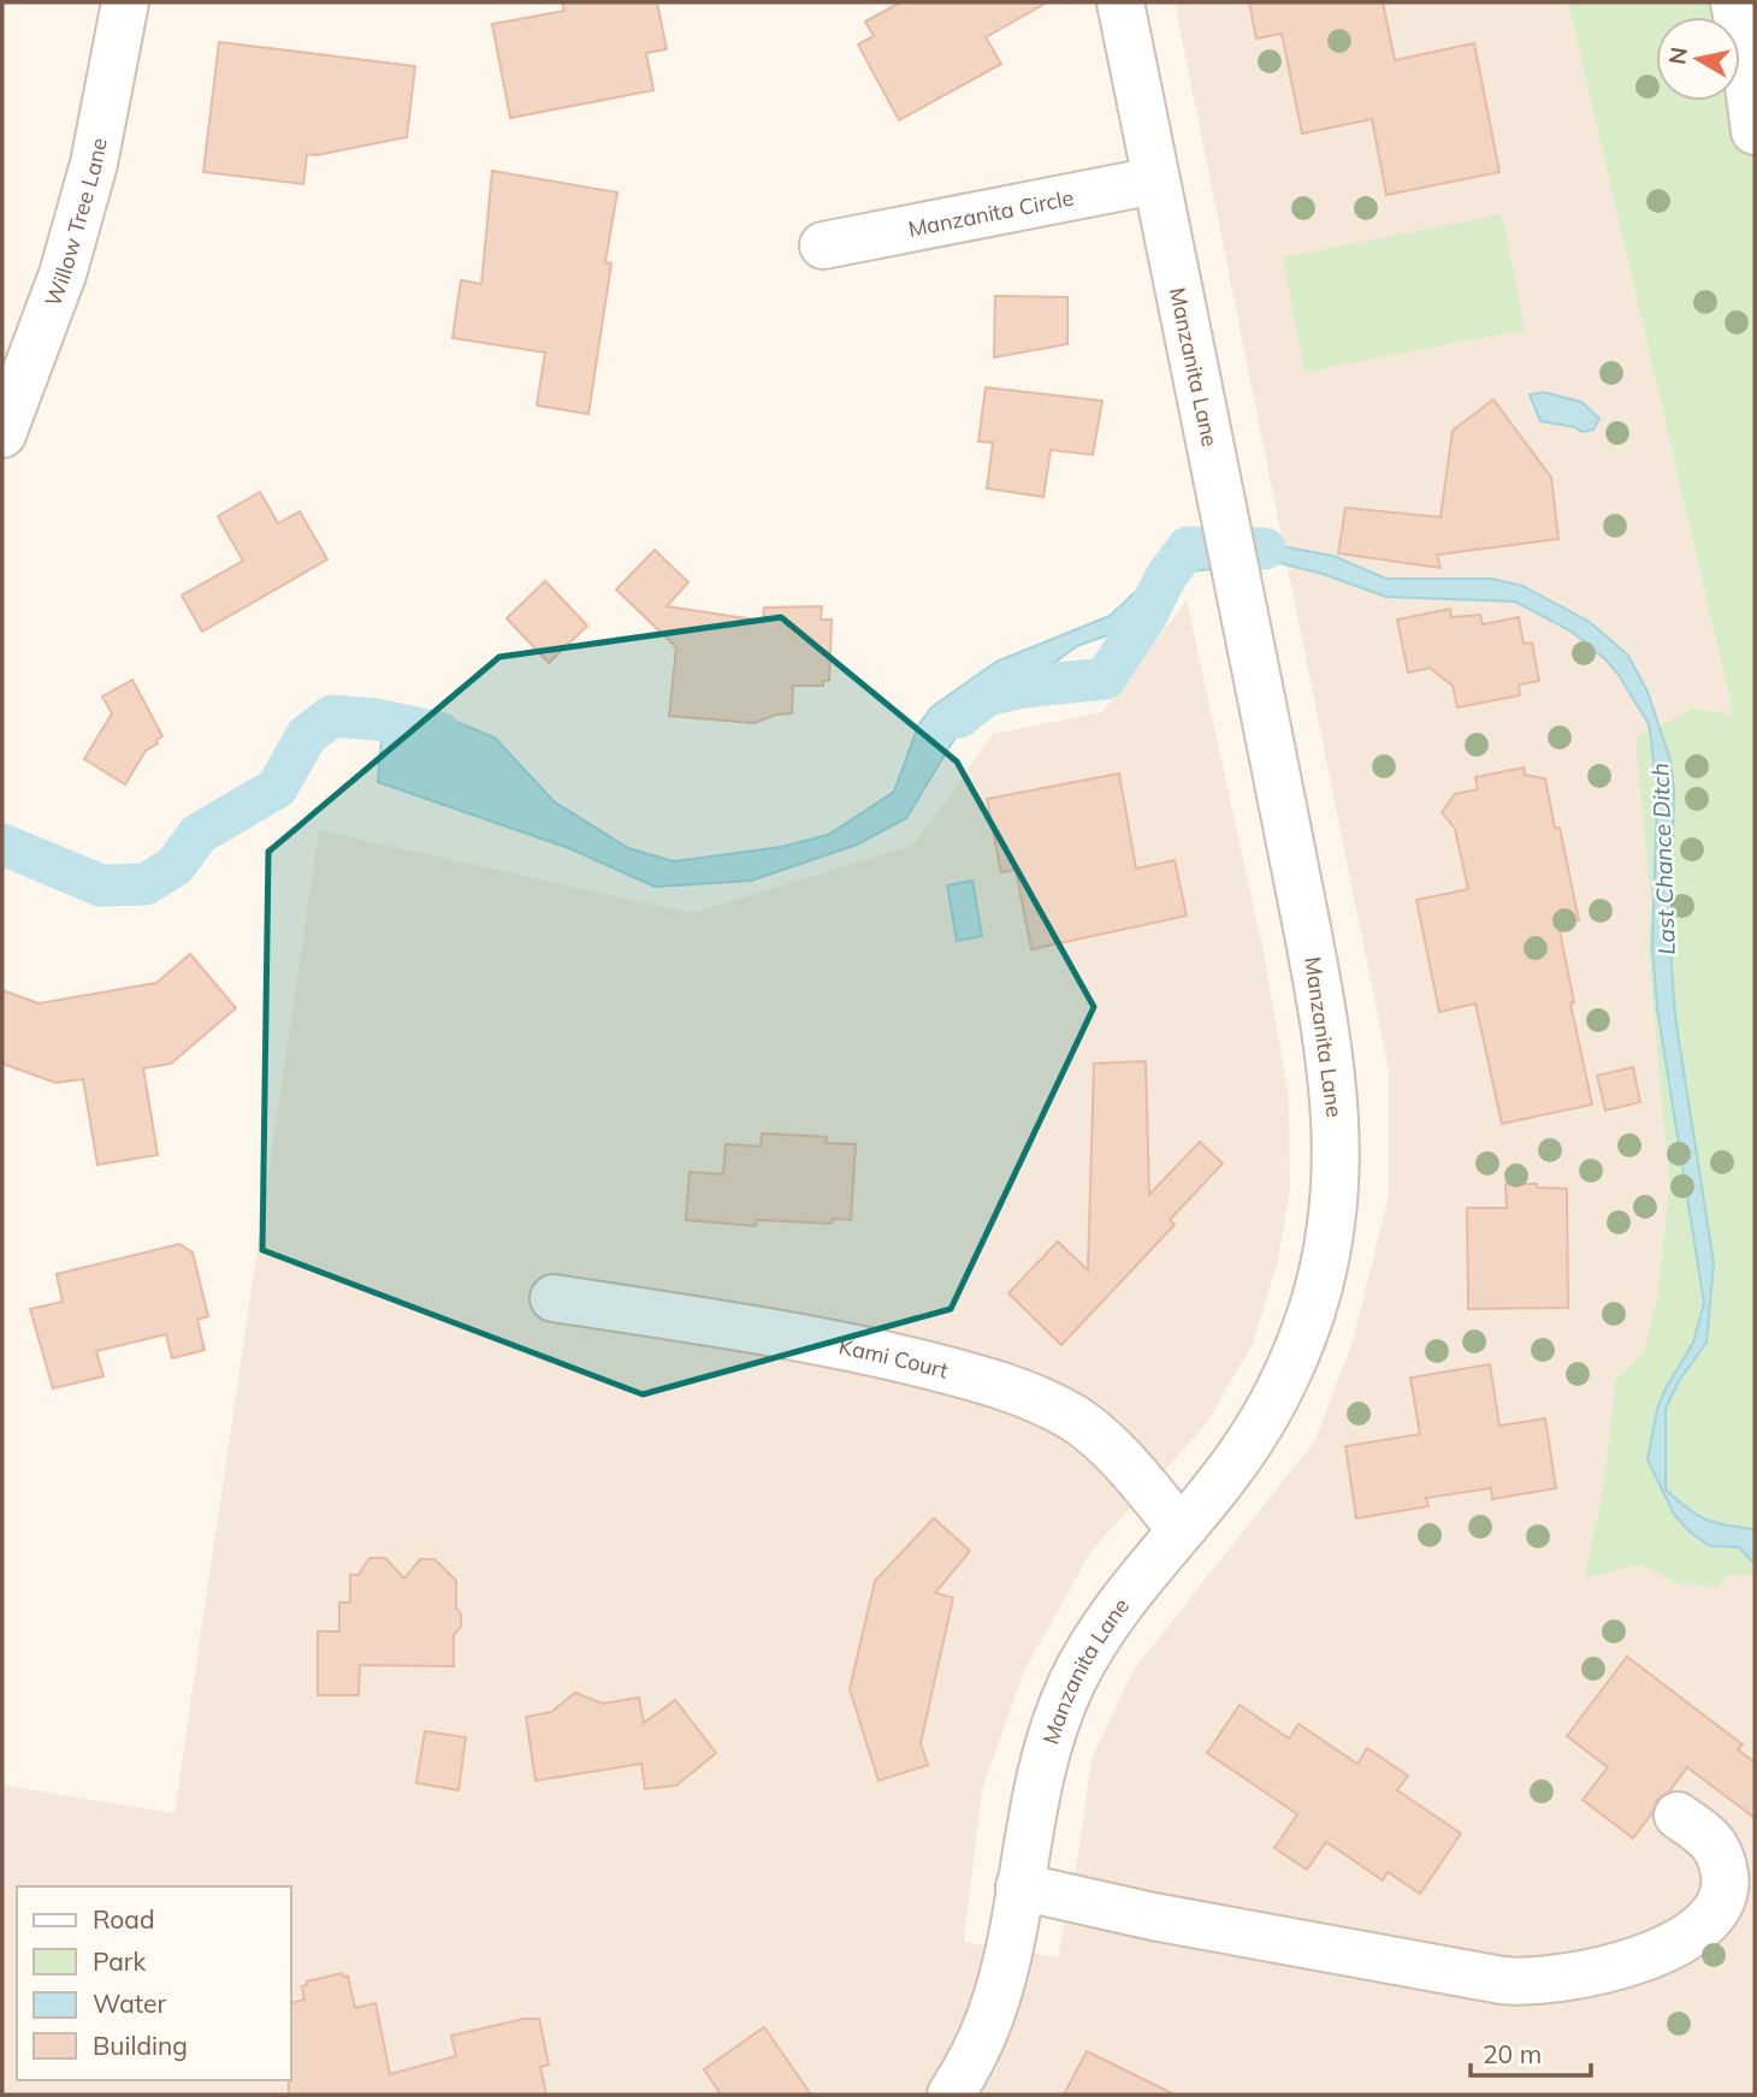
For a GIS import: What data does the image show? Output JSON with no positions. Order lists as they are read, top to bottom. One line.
{"streets":{"street":["Manzanita Circle","Willow Tree Lane","Manzanita Lane","Kami Court"]},"crossings":[["Manzanita Circle","Manzanita Lane"],["Manzanita Lane","Kami Court"]],"water":["Last Chance Ditch"],"legend":["Road","Park","Water","Building"],"scale_bar":"20 m","north":"left"}
